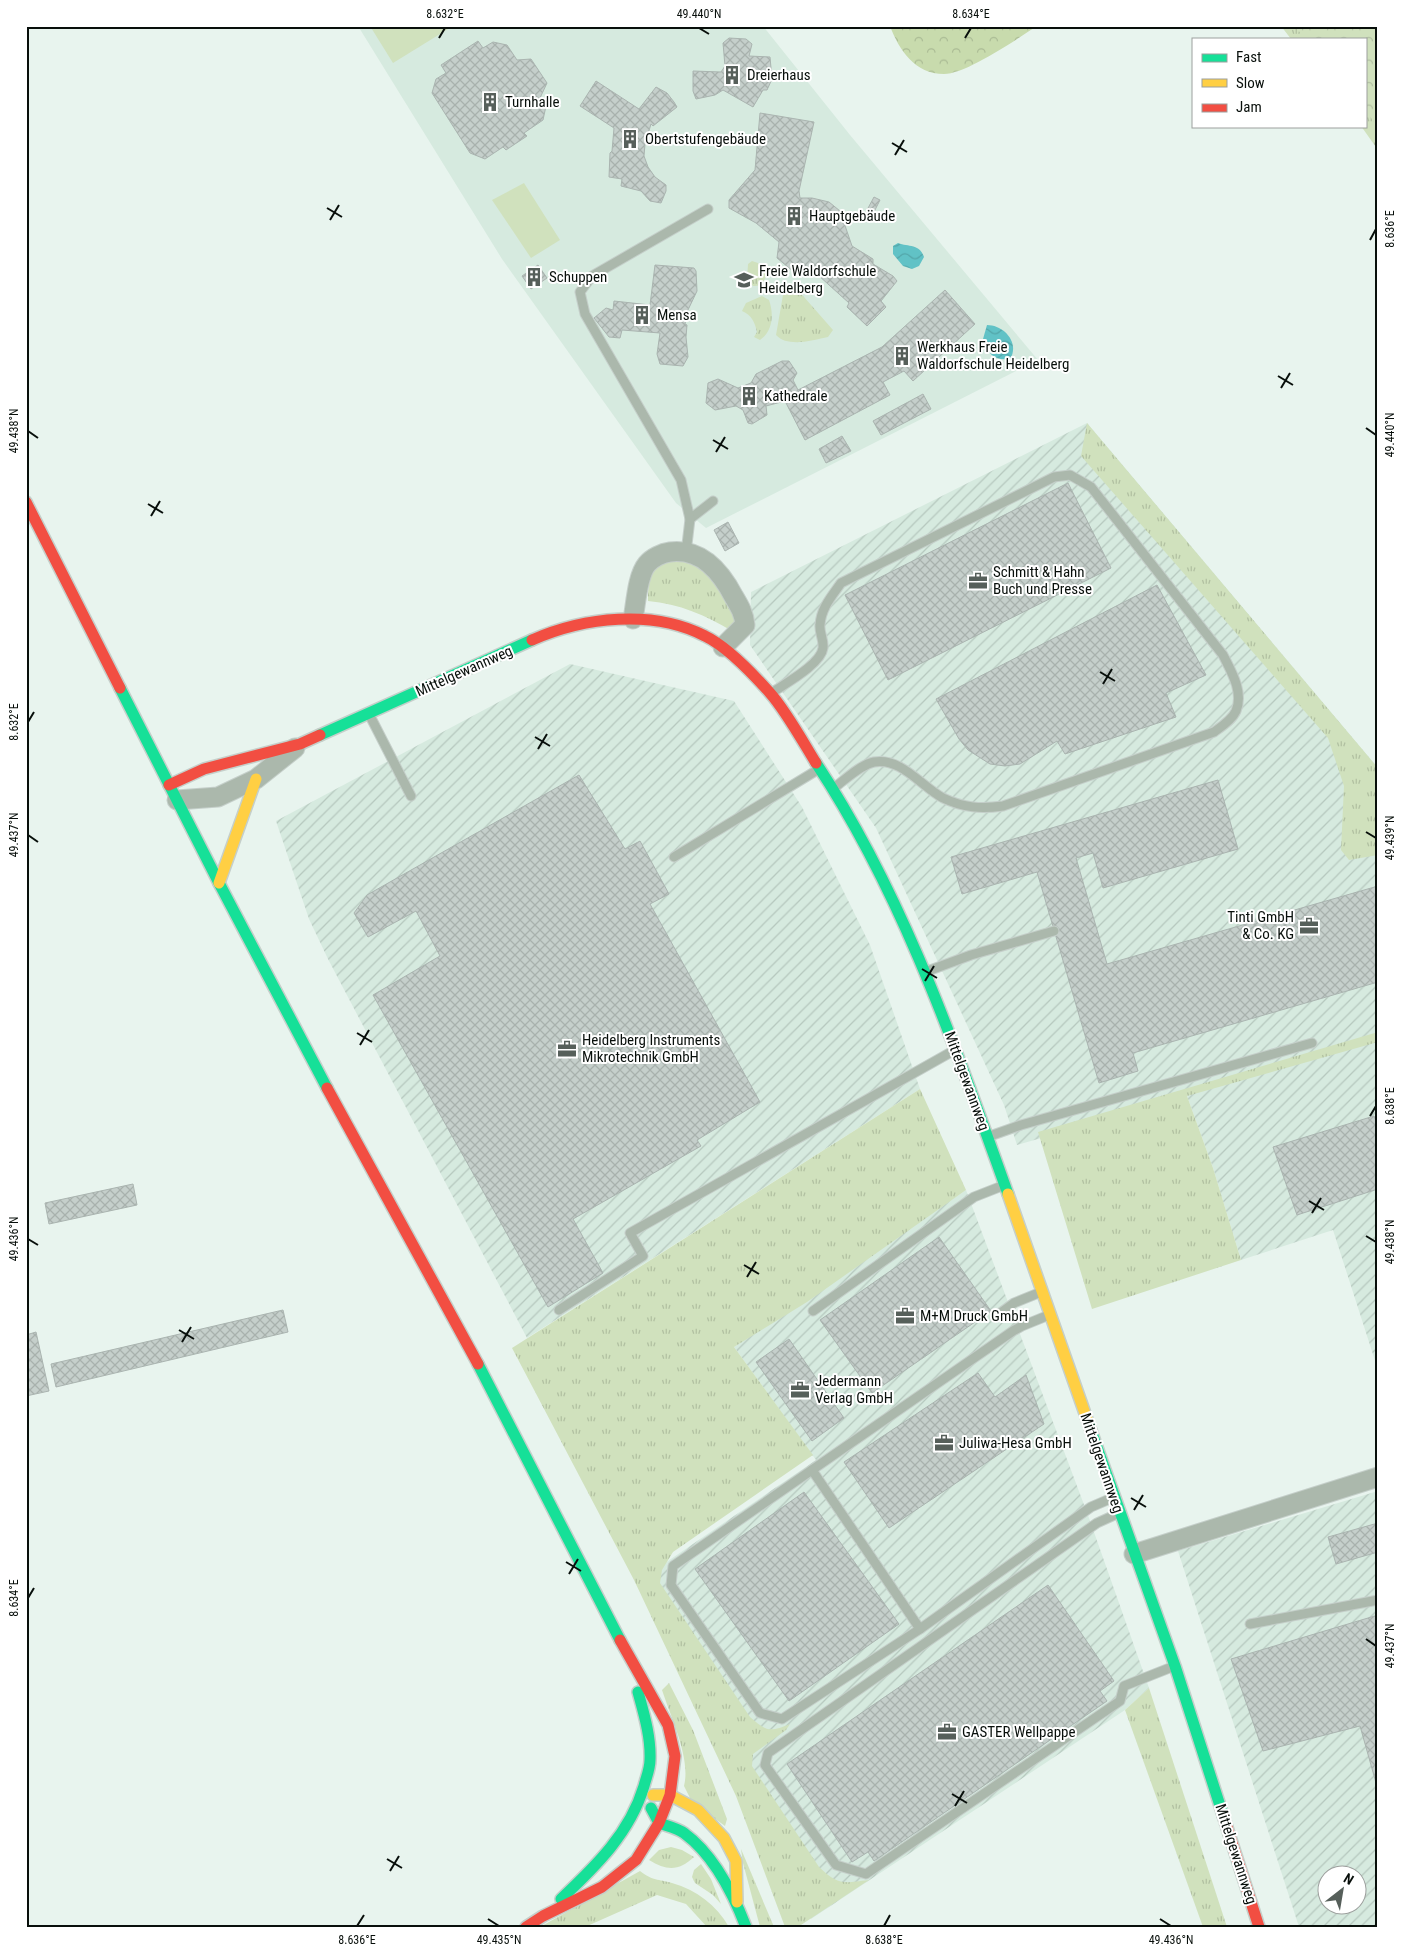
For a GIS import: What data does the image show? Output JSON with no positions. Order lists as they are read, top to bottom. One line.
{"streets":{"street":["Mittelgewannweg"]},"places":{"building":["Dreierhaus","Turnhalle","Obertstufengebäude","Hauptgebäude","Schuppen","Mensa","Werkhaus Freie Waldorfschule Heidelberg","Kathedrale"],"school or university":["Freie Waldorfschule Heidelberg"],"office":["Schmitt & Hahn Buch und Presse","Tinti GmbH & Co. KG","Heidelberg Instruments Mikrotechnik GmbH","M+M Druck GmbH","Jedermann Verlag GmbH","Juliwa-Hesa GmbH","GASTER Wellpappe"]},"legend":["Fast","Slow","Jam"],"north":"top right","coordinates":["8.632°E","49.440°N","8.634°E","8.636°E","49.438°N","49.437°N","49.439°N","8.638°E","49.436°N","49.435°N"]}
